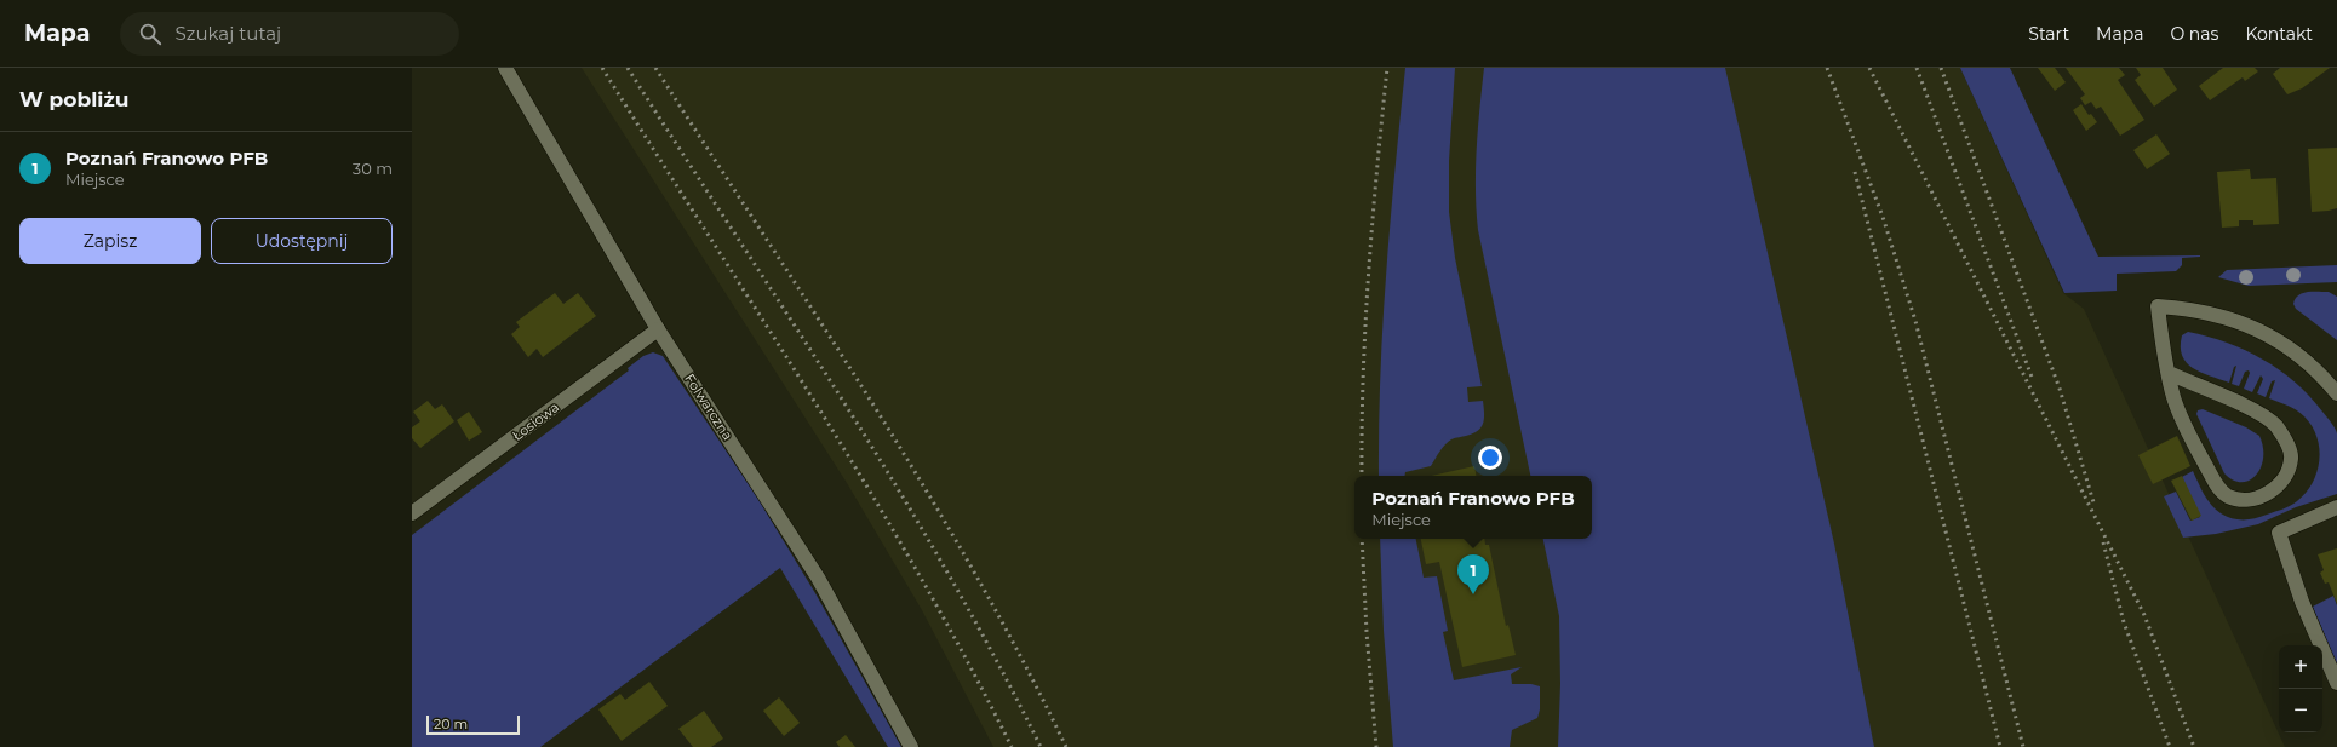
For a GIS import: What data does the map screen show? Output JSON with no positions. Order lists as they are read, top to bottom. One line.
{"streets":{"street":["Folwarczna","Łosiowa"]},"crossings":[["Folwarczna","Łosiowa"]],"scale_bar":"20 m","page":{"header":"Mapa","search":"Szukaj tutaj","nav":["Start","Mapa","O nas","Kontakt"],"heading":"W pobliżu","list":[{"mark":"1","name":"Poznań Franowo PFB","note":"Miejsce","value":"30 m"}],"buttons":["Zapisz","Udostępnij"],"popup":["Poznań Franowo PFB","Miejsce"],"pins":"1","map_buttons":["+","−"],"scale":"20 m"}}
